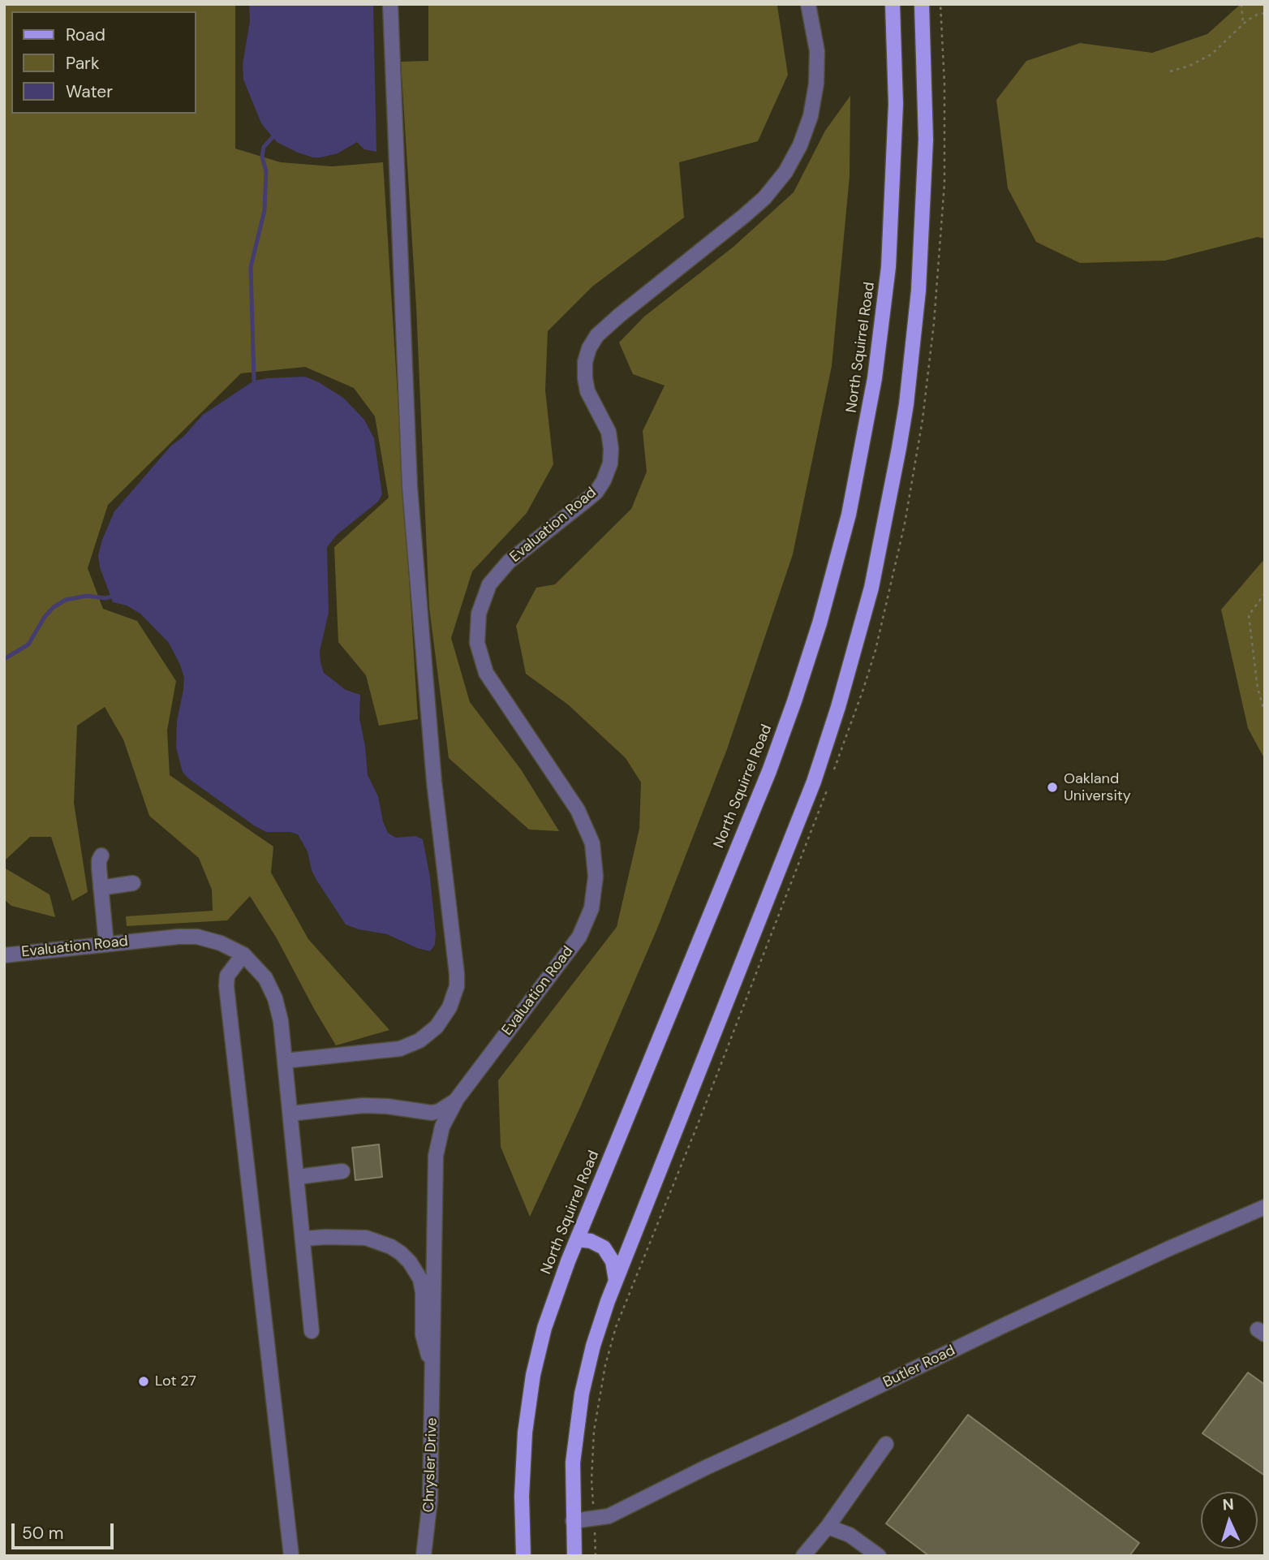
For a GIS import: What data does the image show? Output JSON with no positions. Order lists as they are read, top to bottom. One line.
{"streets":{"main road":["North Squirrel Road"],"street":["Evaluation Road","Butler Road","Chrysler Drive"]},"crossings":[["Evaluation Road","Chrysler Drive"]],"places":["Oakland University","Lot 27"],"legend":["Road","Park","Water"],"scale_bar":"50 m","north":"top"}
